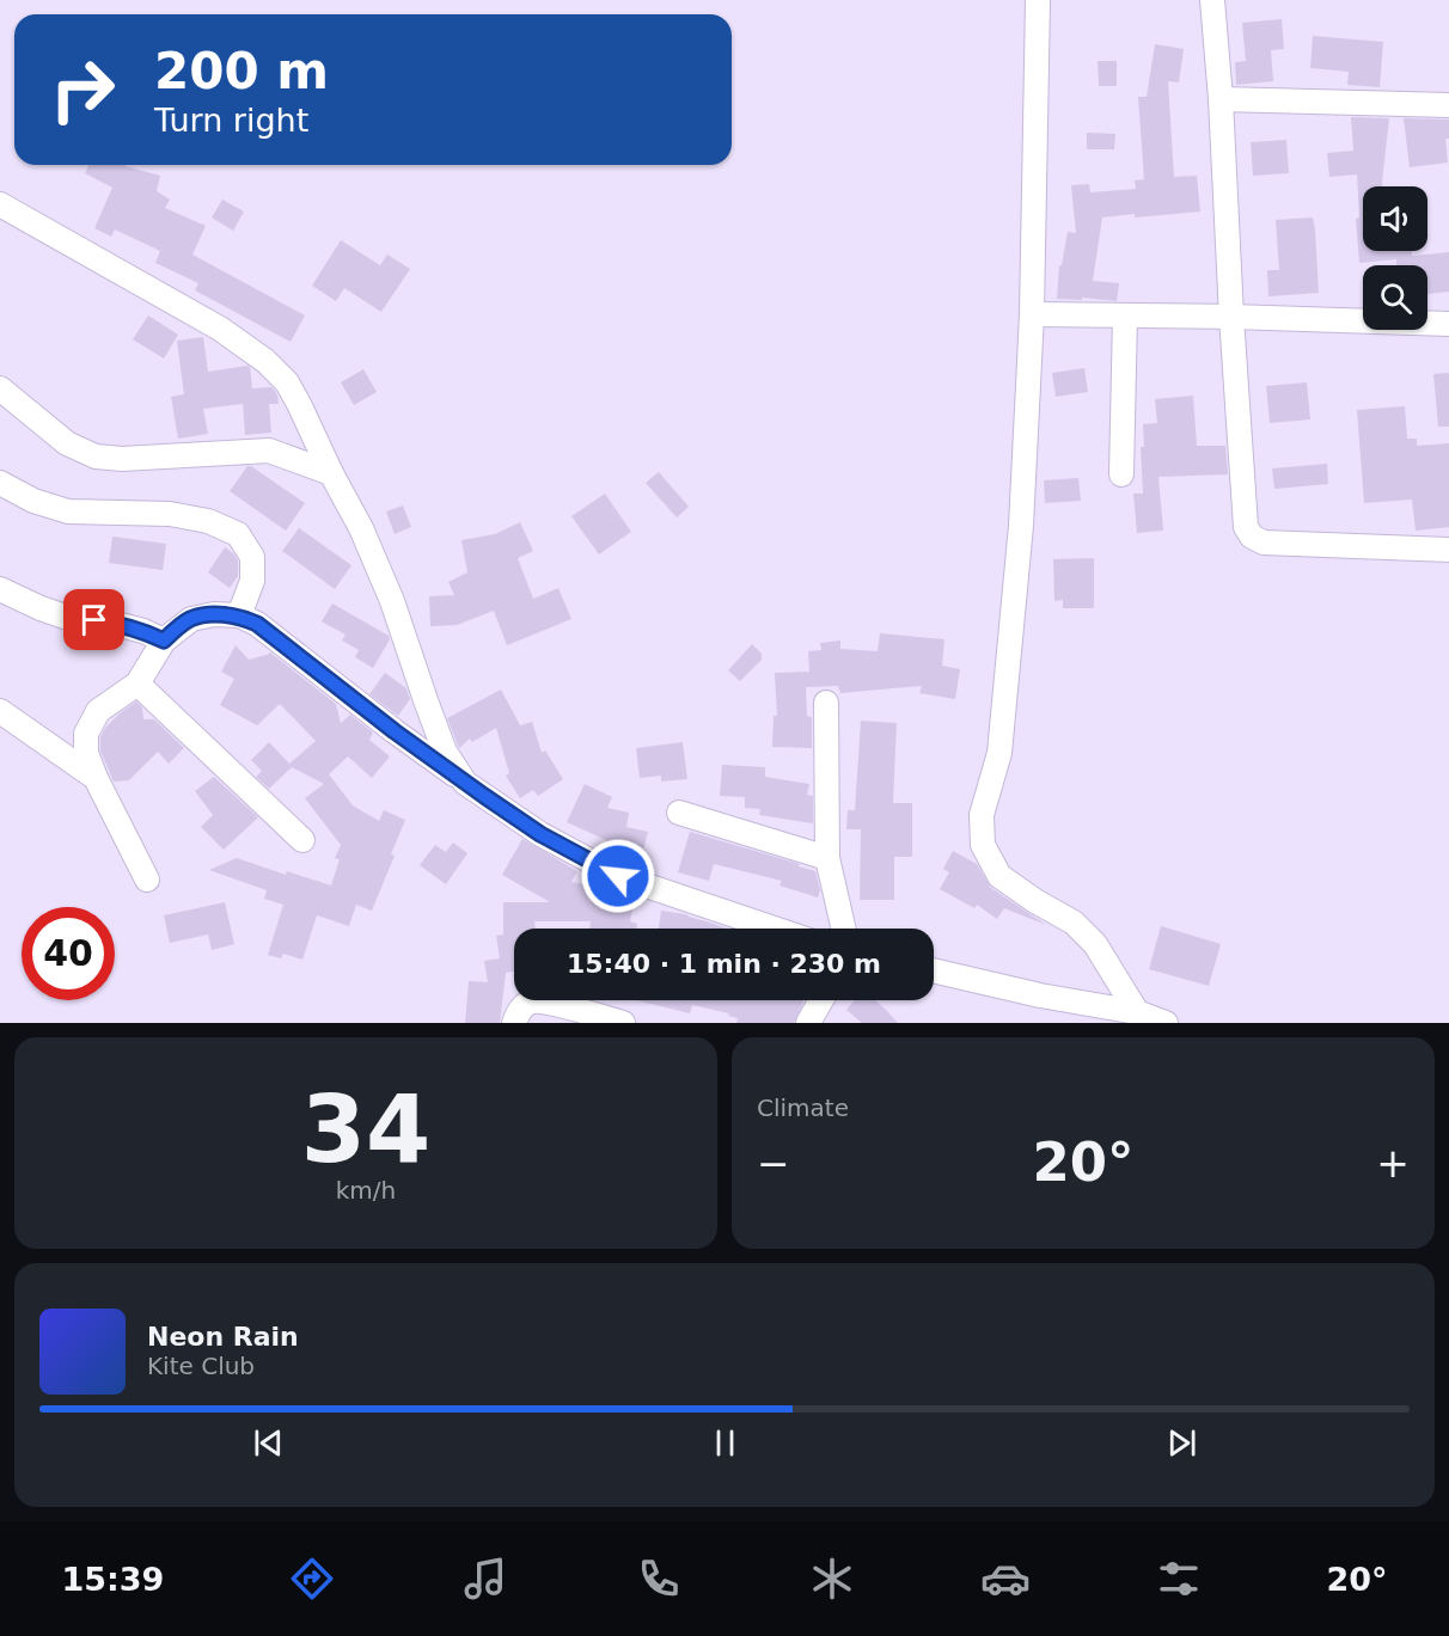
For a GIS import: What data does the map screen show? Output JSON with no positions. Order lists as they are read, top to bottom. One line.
{"page":{"turn":["200 m","Turn right"],"limit":"40","trip":"15:40 · 1 min · 230 m","tile":[["34","km/h"],"Climate"],"heat":["−","20°","+"],"song":["Neon Rain","Kite Club"],"tabs":["15:39","20°"]}}
